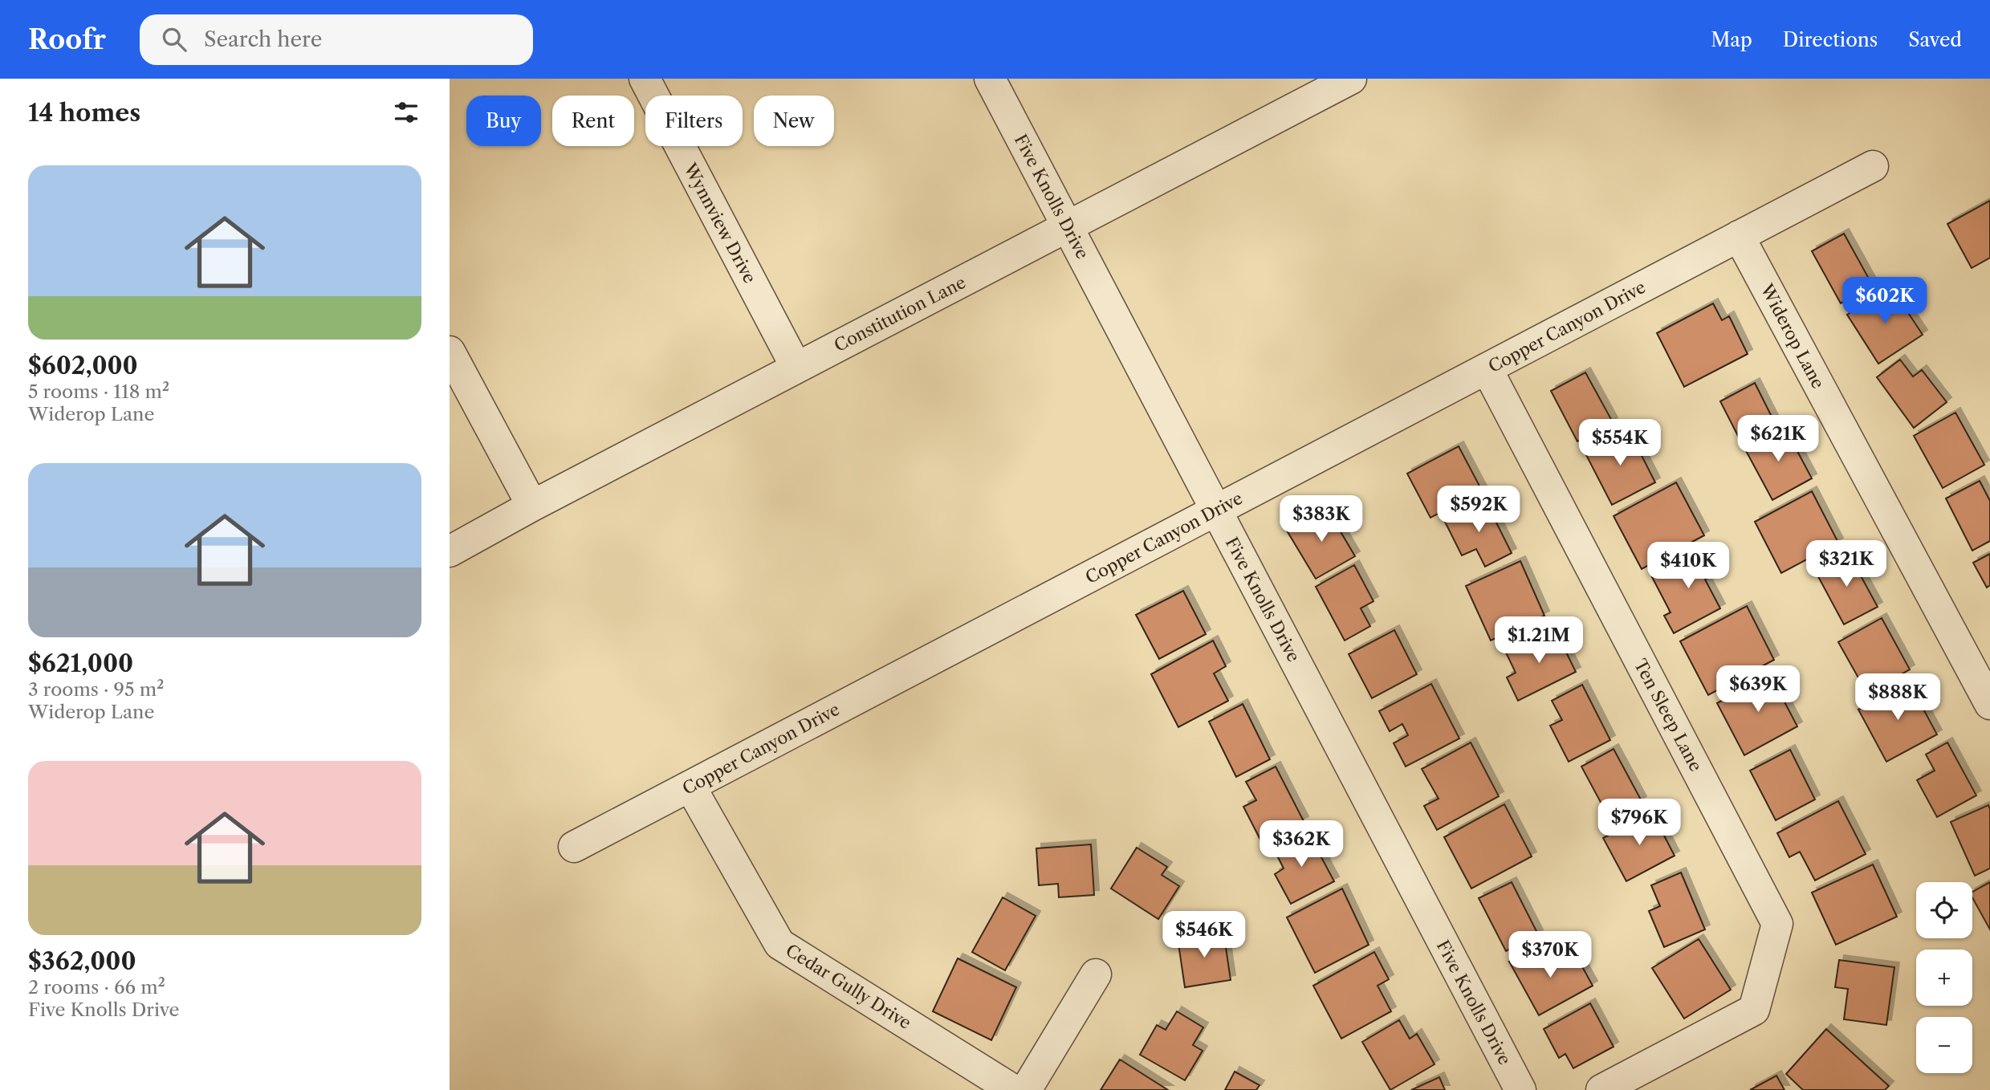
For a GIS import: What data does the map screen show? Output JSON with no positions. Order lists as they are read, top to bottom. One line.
{"streets":{"street":["Five Knolls Drive","Wynnview Drive","Constitution Lane","Copper Canyon Drive","Widerop Lane","Ten Sleep Lane","Cedar Gully Drive"]},"crossings":[["Five Knolls Drive","Constitution Lane"],["Five Knolls Drive","Copper Canyon Drive"],["Wynnview Drive","Constitution Lane"],["Copper Canyon Drive","Widerop Lane"],["Copper Canyon Drive","Ten Sleep Lane"],["Copper Canyon Drive","Cedar Gully Drive"]],"page":{"header":"Roofr","search":"Search here","nav":["Map","Directions","Saved"],"heading":"14 homes","chip":["Buy","Rent","Filters","New"],"list":[{"name":"$602,000","note":"5 rooms · 118 m² · Widerop Lane"},{"name":"$621,000","note":"3 rooms · 95 m² · Widerop Lane"},{"name":"$362,000","note":"2 rooms · 66 m² · Five Knolls Drive"}],"price":["$602K","$621K","$554K","$592K","$383K","$321K","$410K","$1.21M","$639K","$888K","$796K","$362K","$546K","$370K"],"map_buttons":["+","−"]}}
